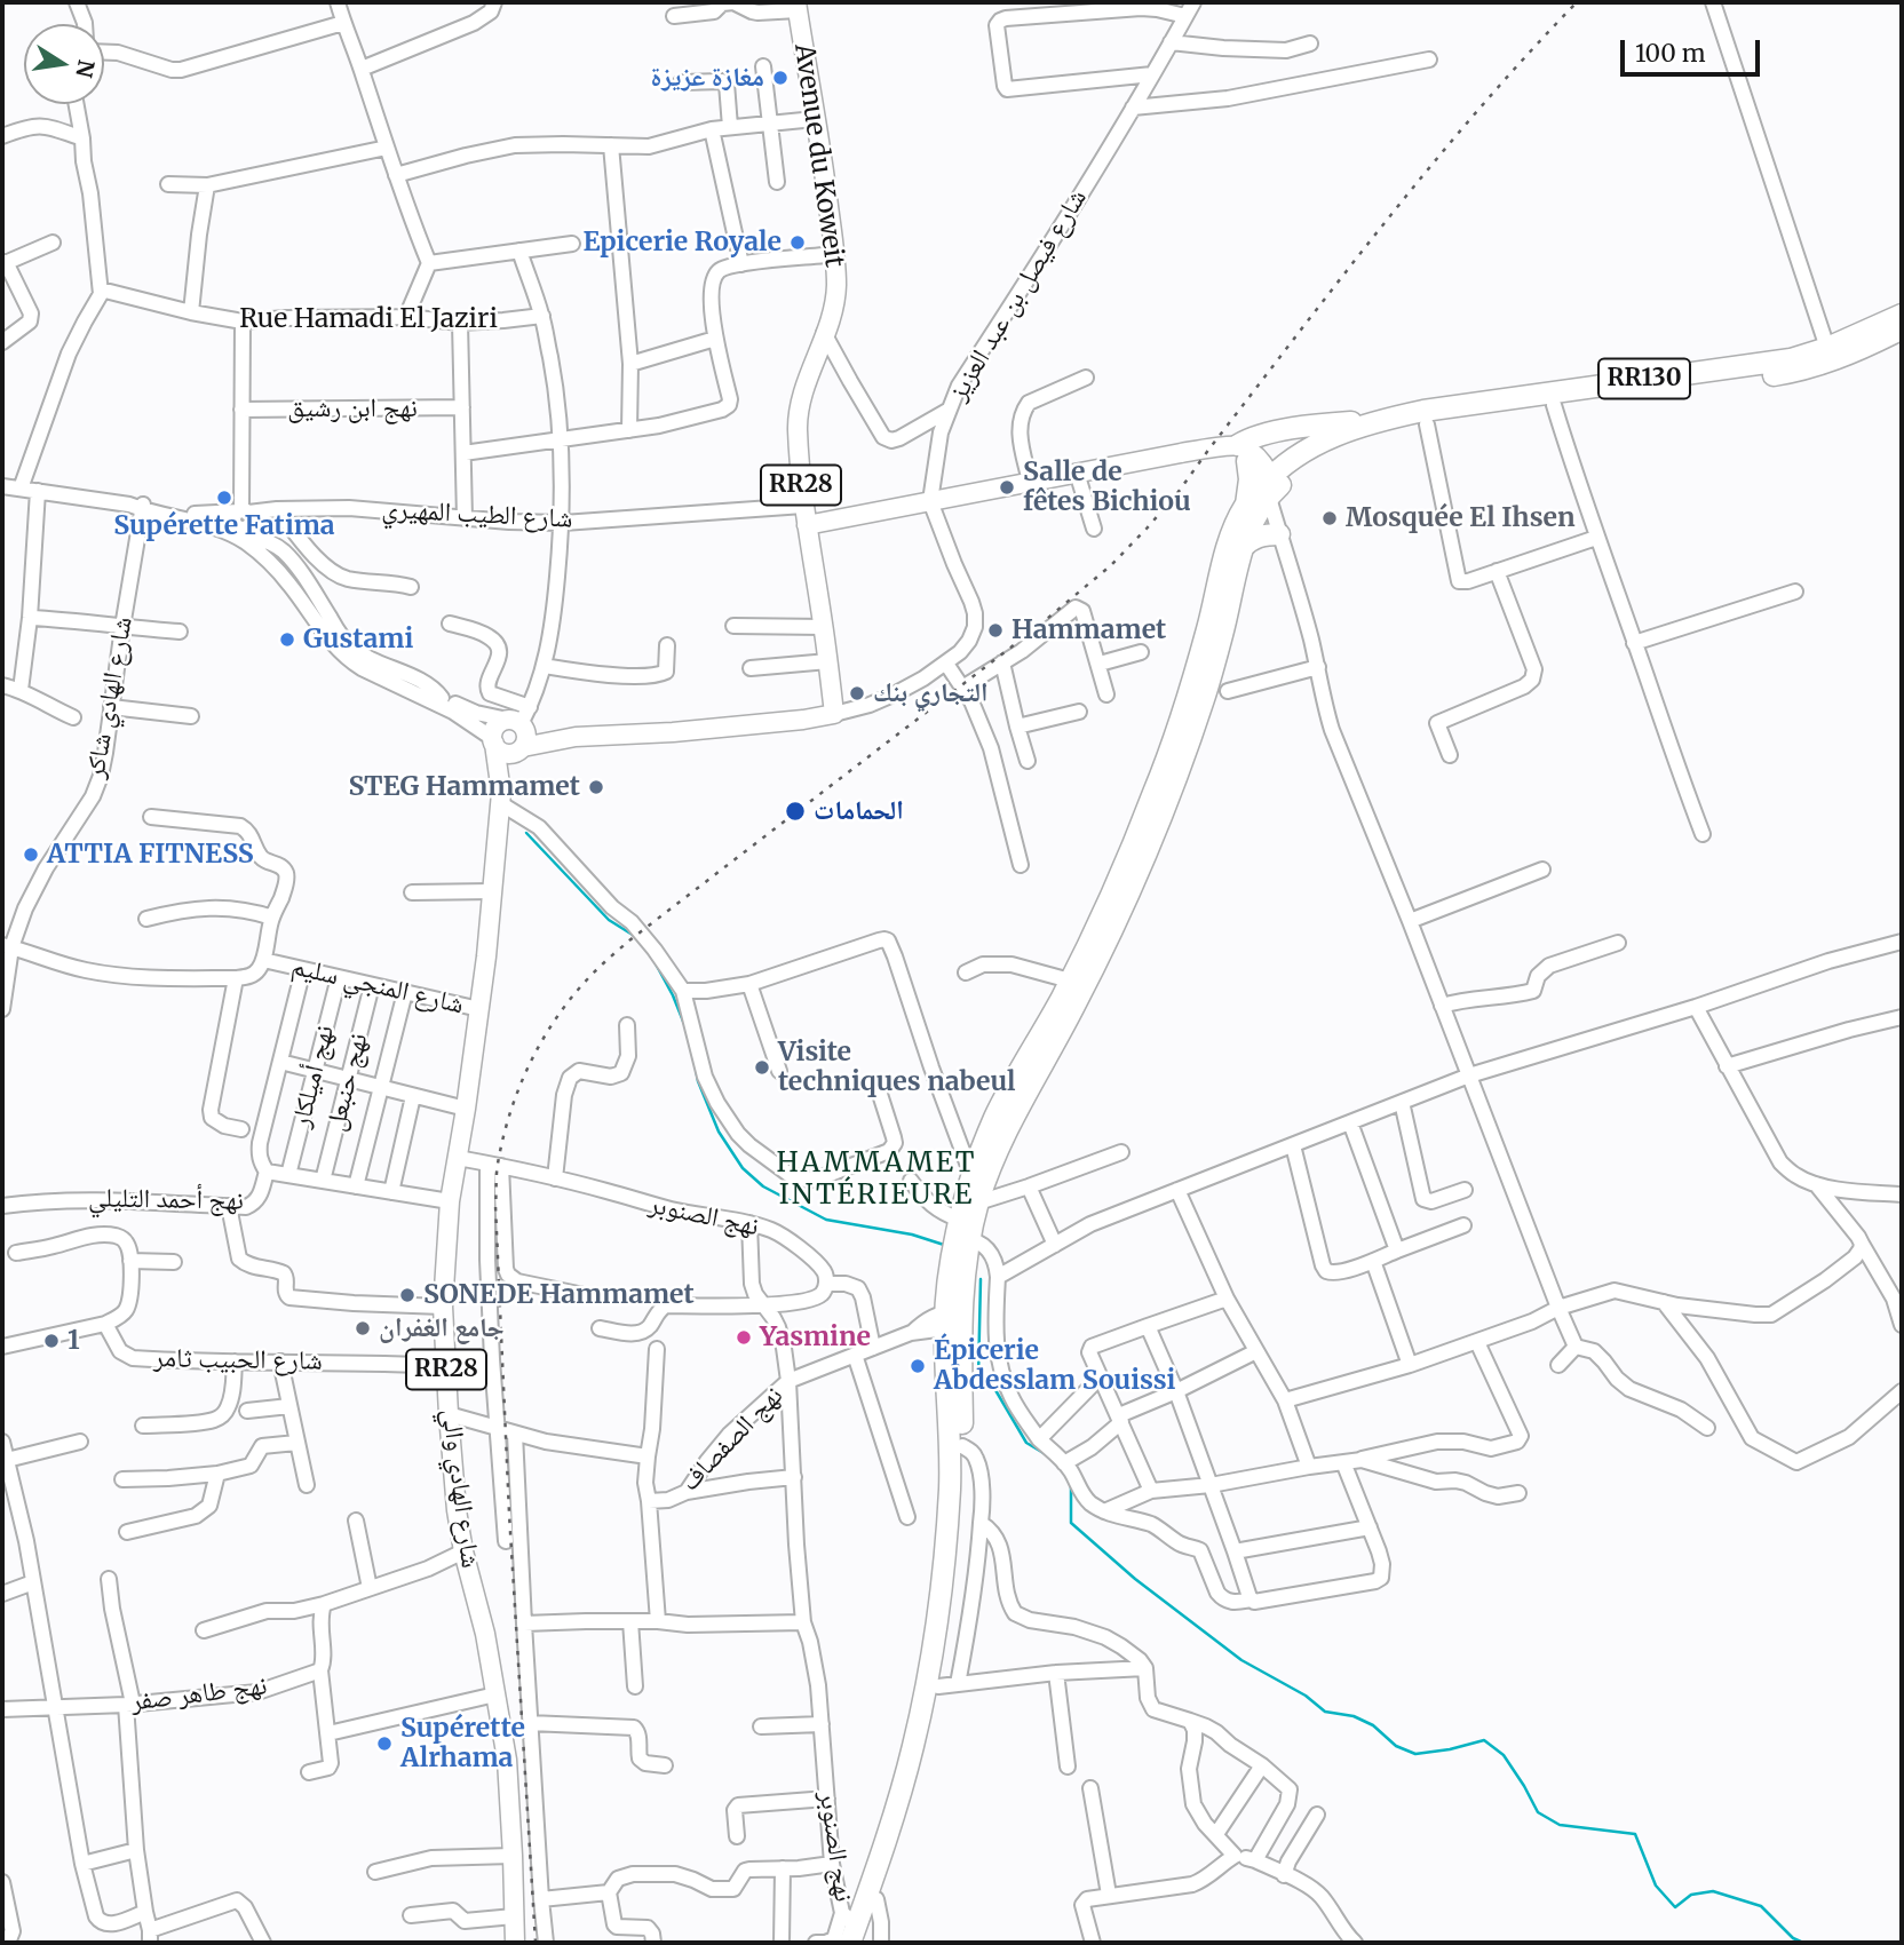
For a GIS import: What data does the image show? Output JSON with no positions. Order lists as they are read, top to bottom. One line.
{"streets":{"highway":["RR130"],"main road":["Avenue du Koweit","RR28","شارع الهادي والي"],"street":["شارع فيصل بن عبد العزيز","Rue Hamadi El Jaziri","نهج ابن رشيق","شارع الطيب المهيري","شارع الهادي شاكر","شارع المنجي سليم","نهج أميلكار","نهج حنبعل","نهج أحمد التليلي","نهج الصنوبر","شارع الحبيب ثامر","نهج الصفصاف","نهج طاهر صفر"]},"crossings":[["Avenue du Koweit","شارع الطيب المهيري"],["RR130","نهج الصنوبر"],["RR130","نهج الصفصاف"],["RR28","شارع الهادي والي"],["شارع الطيب المهيري","شارع الهادي شاكر"],["شارع المنجي سليم","نهج أميلكار"],["شارع المنجي سليم","نهج حنبعل"],["شارع المنجي سليم","شارع الهادي والي"],["نهج أميلكار","نهج أحمد التليلي"],["نهج حنبعل","نهج أحمد التليلي"],["نهج أحمد التليلي","شارع الهادي والي"],["نهج الصنوبر","نهج الصفصاف"],["نهج الصنوبر","شارع الهادي والي"],["شارع الحبيب ثامر","شارع الهادي والي"],["نهج الصفصاف","شارع الهادي والي"]],"districts":["HAMMAMET INTÉRIEURE"],"places":["مغازة عزيزة","Epicerie Royale","Salle de fêtes Bichiou","Supérette Fatima","Mosquée El Ihsen","Hammamet","Gustami","التجاري بنك","STEG Hammamet","الحمامات","ATTIA FITNESS","Visite techniques nabeul","SONEDE Hammamet","جامع الغفران","Yasmine","1","Épicerie Abdesslam Souissi","Supérette Alrhama"],"scale_bar":"100 m","north":"right"}
